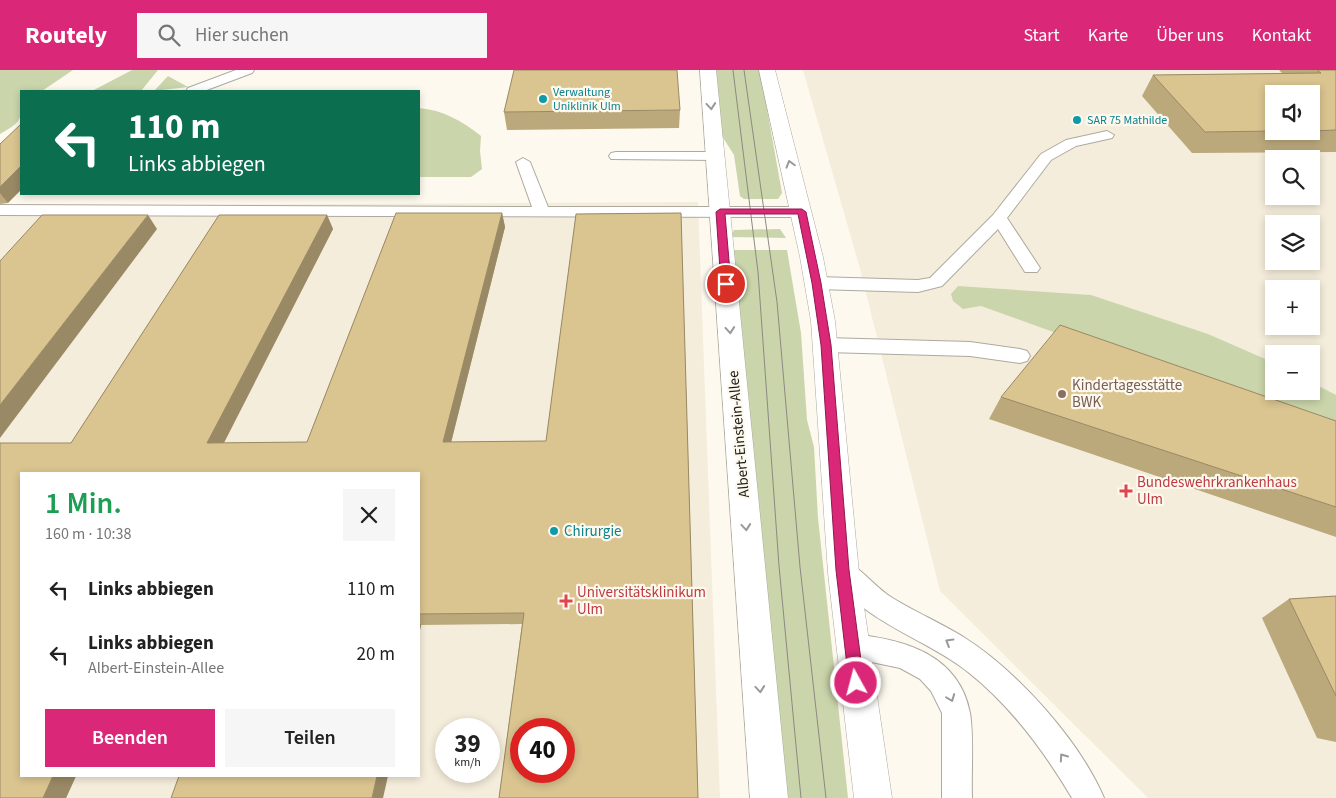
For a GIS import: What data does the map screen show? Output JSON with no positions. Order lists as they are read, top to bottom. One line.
{"streets":{"street":["Albert-Einstein-Allee"]},"places":{"other":["Verwaltung Uniklinik Ulm","SAR 75 Mathilde","Kindertagesstätte BWK","Chirurgie"],"health":["Bundeswehrkrankenhaus Ulm","Universitätsklinikum Ulm"]},"page":{"header":"Routely","search":"Hier suchen","nav":["Start","Karte","Über uns","Kontakt"],"map_buttons":["+","−"],"turn":["110 m","Links abbiegen"],"heading":["1 Min.","160 m · 10:38"],"list":[{"name":"Links abbiegen","value":"110 m"},{"name":"Links abbiegen","note":"Albert-Einstein-Allee","value":"20 m"}],"buttons":["Beenden","Teilen"],"speed":"39 km/h","limit":"40"}}
